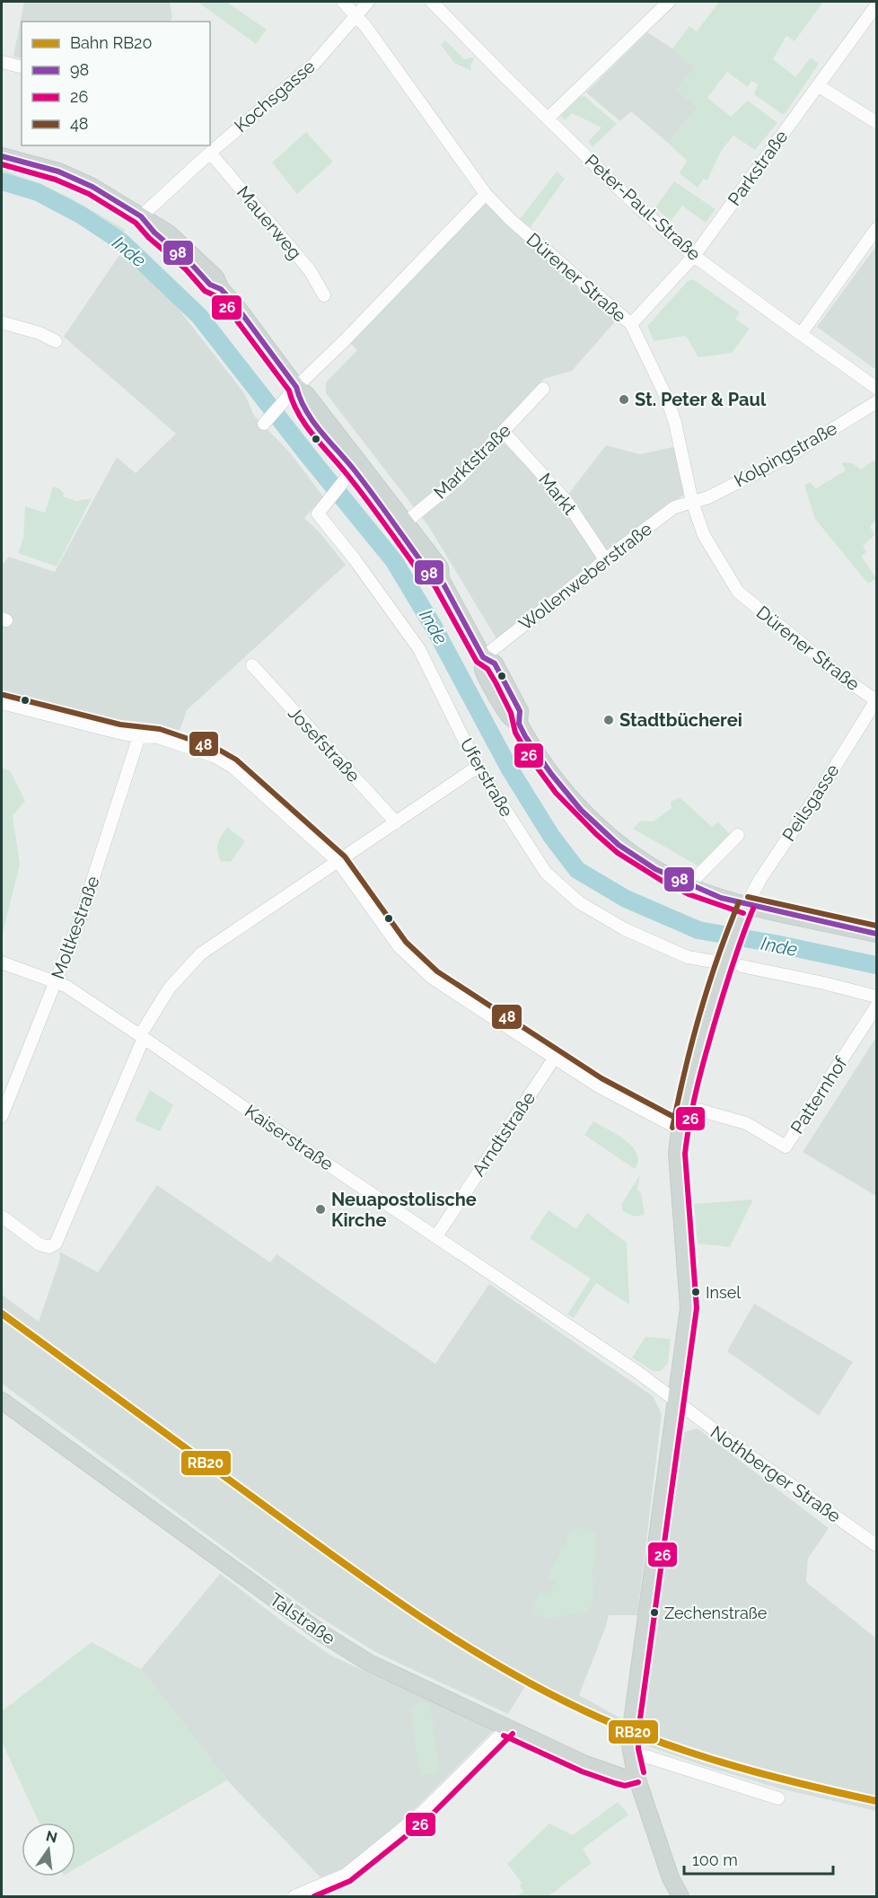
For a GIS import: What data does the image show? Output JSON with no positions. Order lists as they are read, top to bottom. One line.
{"streets":{"main road":["Talstraße"],"street":["Kochsgasse","Parkstraße","Peter-Paul-Straße","Mauerweg","Dürener Straße","Kolpingstraße","Marktstraße","Markt","Wollenweberstraße","Josefstraße","Uferstraße","Peilsgasse","Moltkestraße","Patternhof","Arndtstraße","Kaiserstraße","Nothberger Straße"]},"crossings":[["Kochsgasse","Mauerweg"],["Kochsgasse","Dürener Straße"],["Parkstraße","Peter-Paul-Straße"],["Parkstraße","Dürener Straße"],["Dürener Straße","Kolpingstraße"],["Dürener Straße","Wollenweberstraße"],["Dürener Straße","Peilsgasse"],["Kolpingstraße","Wollenweberstraße"],["Marktstraße","Markt"],["Markt","Wollenweberstraße"],["Moltkestraße","Kaiserstraße"],["Arndtstraße","Kaiserstraße"],["Kaiserstraße","Nothberger Straße"]],"water":["Inde"],"places":["St. Peter & Paul","Stadtbücherei","Neuapostolische Kirche","Insel","Zechenstraße"],"lines":["transit line 98","transit line 26","transit line 48","rail line RB20"],"legend":["Bahn RB20","98","26","48"],"scale_bar":"100 m","north":"top"}
